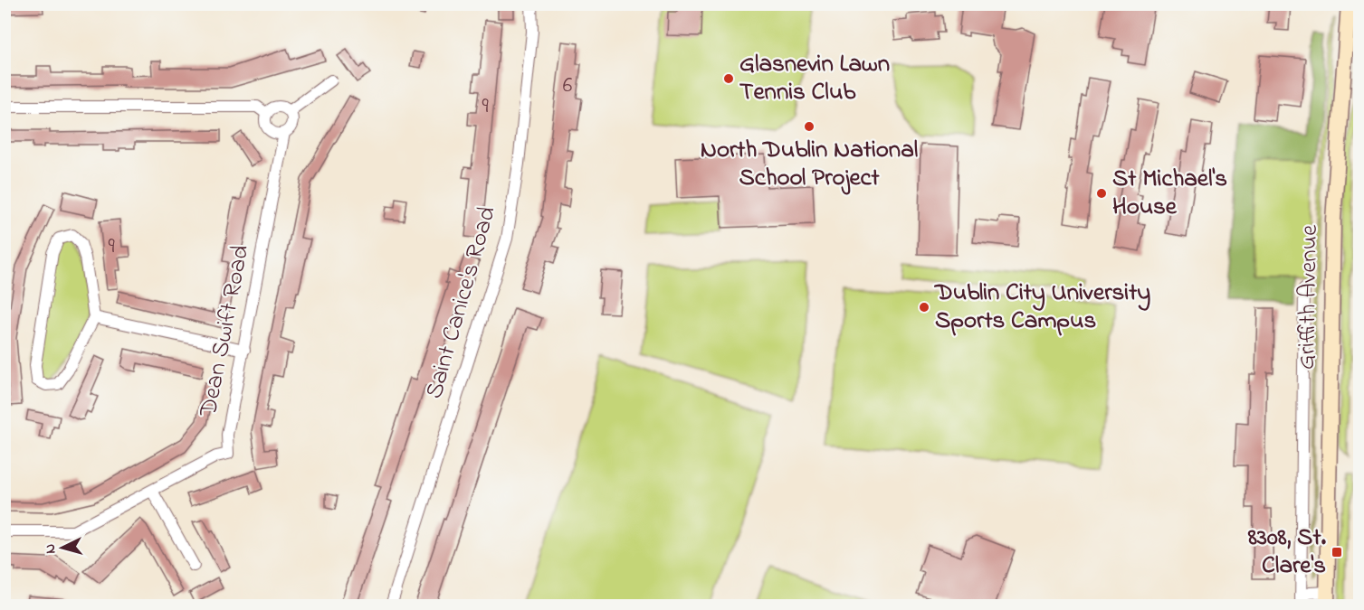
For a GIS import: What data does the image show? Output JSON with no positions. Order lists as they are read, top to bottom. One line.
{"streets":{"main road":["Griffith Avenue"],"street":["Saint Canice's Road","Dean Swift Road"]},"places":{"other":["Glasnevin Lawn Tennis Club","North Dublin National School Project","St Michael's House","Dublin City University Sports Campus"],"transit":["8308, St. Clare's"]},"house_numbers":["6","9","9"],"north":"left"}
